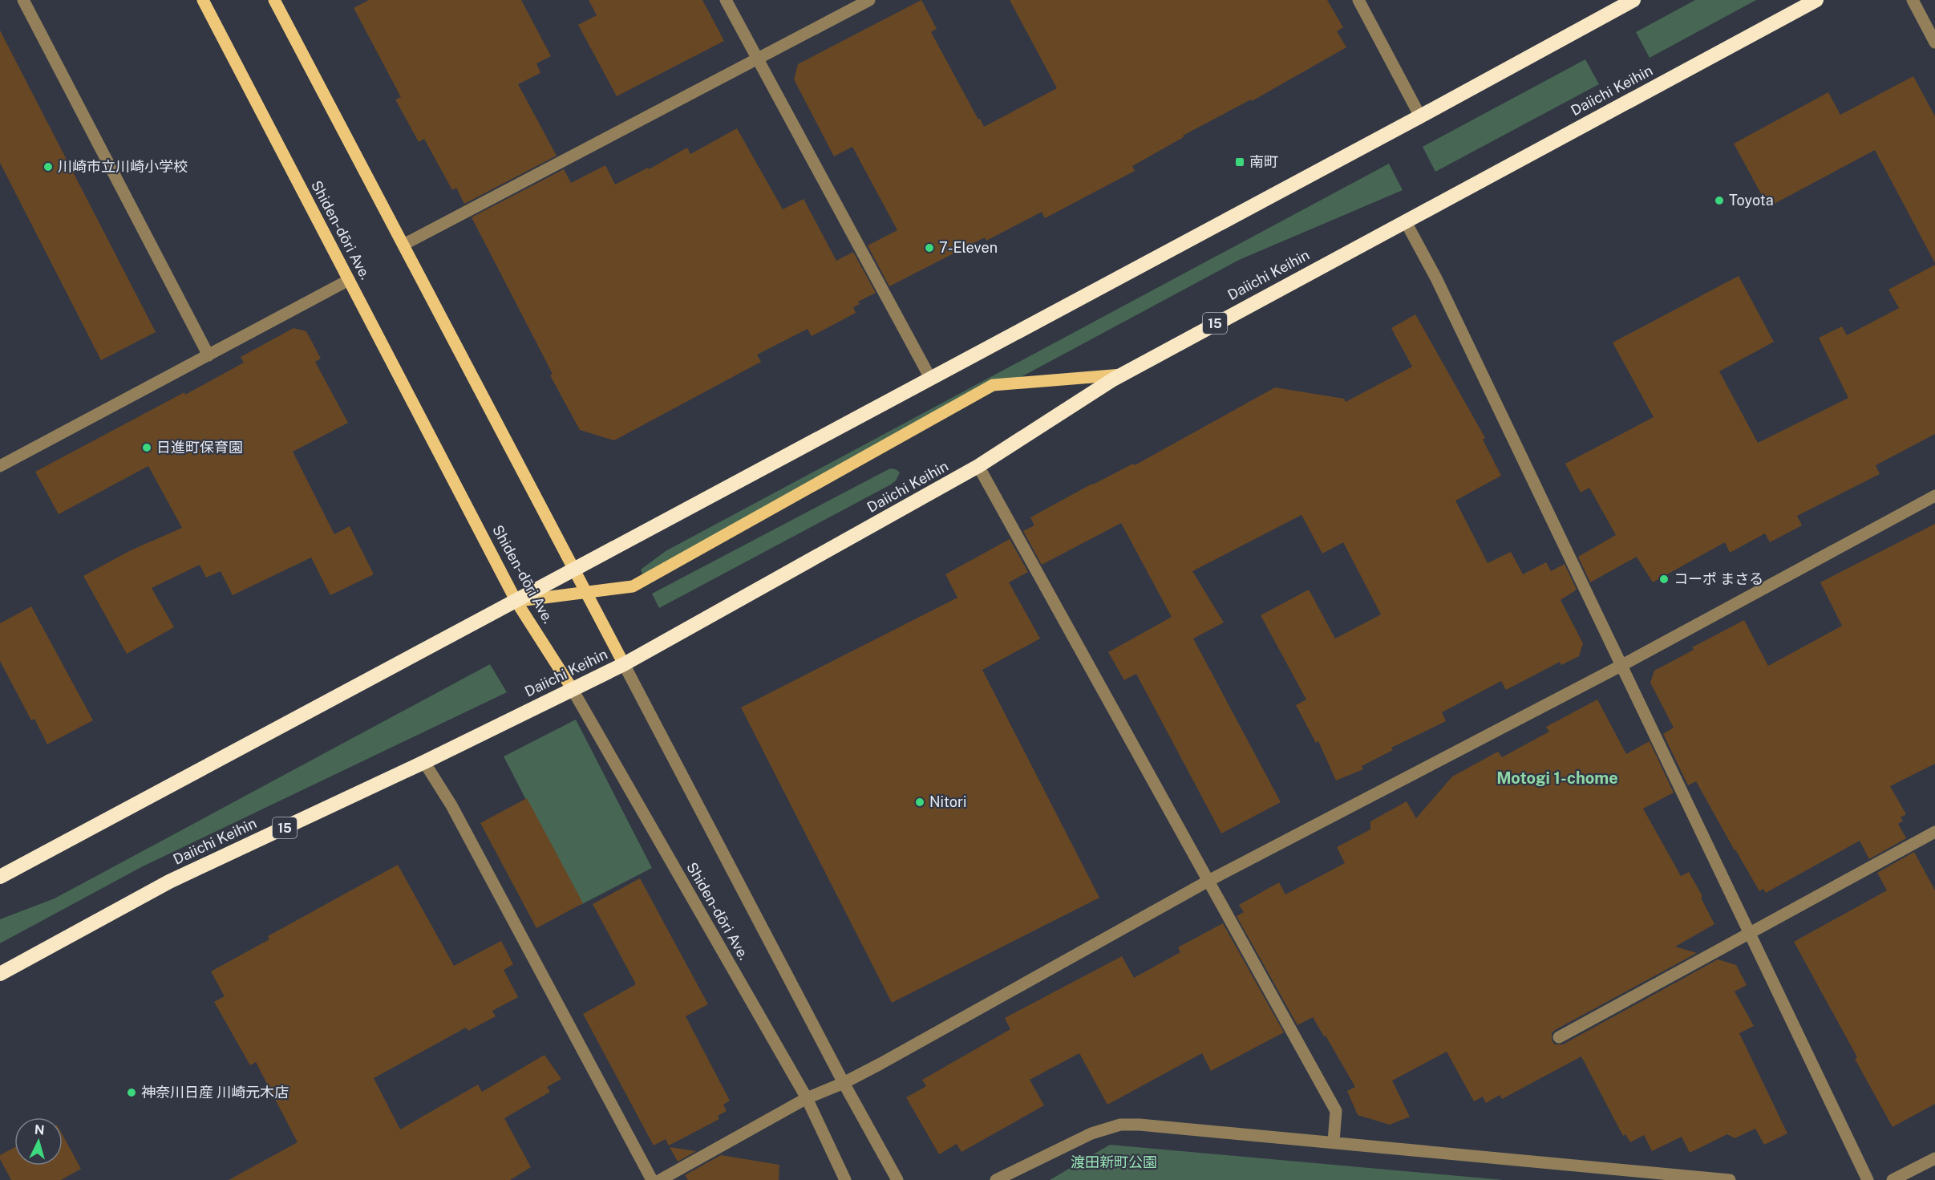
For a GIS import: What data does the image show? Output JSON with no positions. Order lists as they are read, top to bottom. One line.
{"streets":{"highway":["Daiichi Keihin","15"],"main road":["Shiden-dōri Ave."]},"crossings":[["Daiichi Keihin","Shiden-dōri Ave."]],"districts":["Motogi 1-chome"],"parks":["渡田新町公園"],"places":{"transit":["南町"],"other":["川崎市立川崎小学校","Toyota","7-Eleven","日進町保育園","コーポ まさる","Nitori","神奈川日産 川崎元木店"]},"north":"top"}
